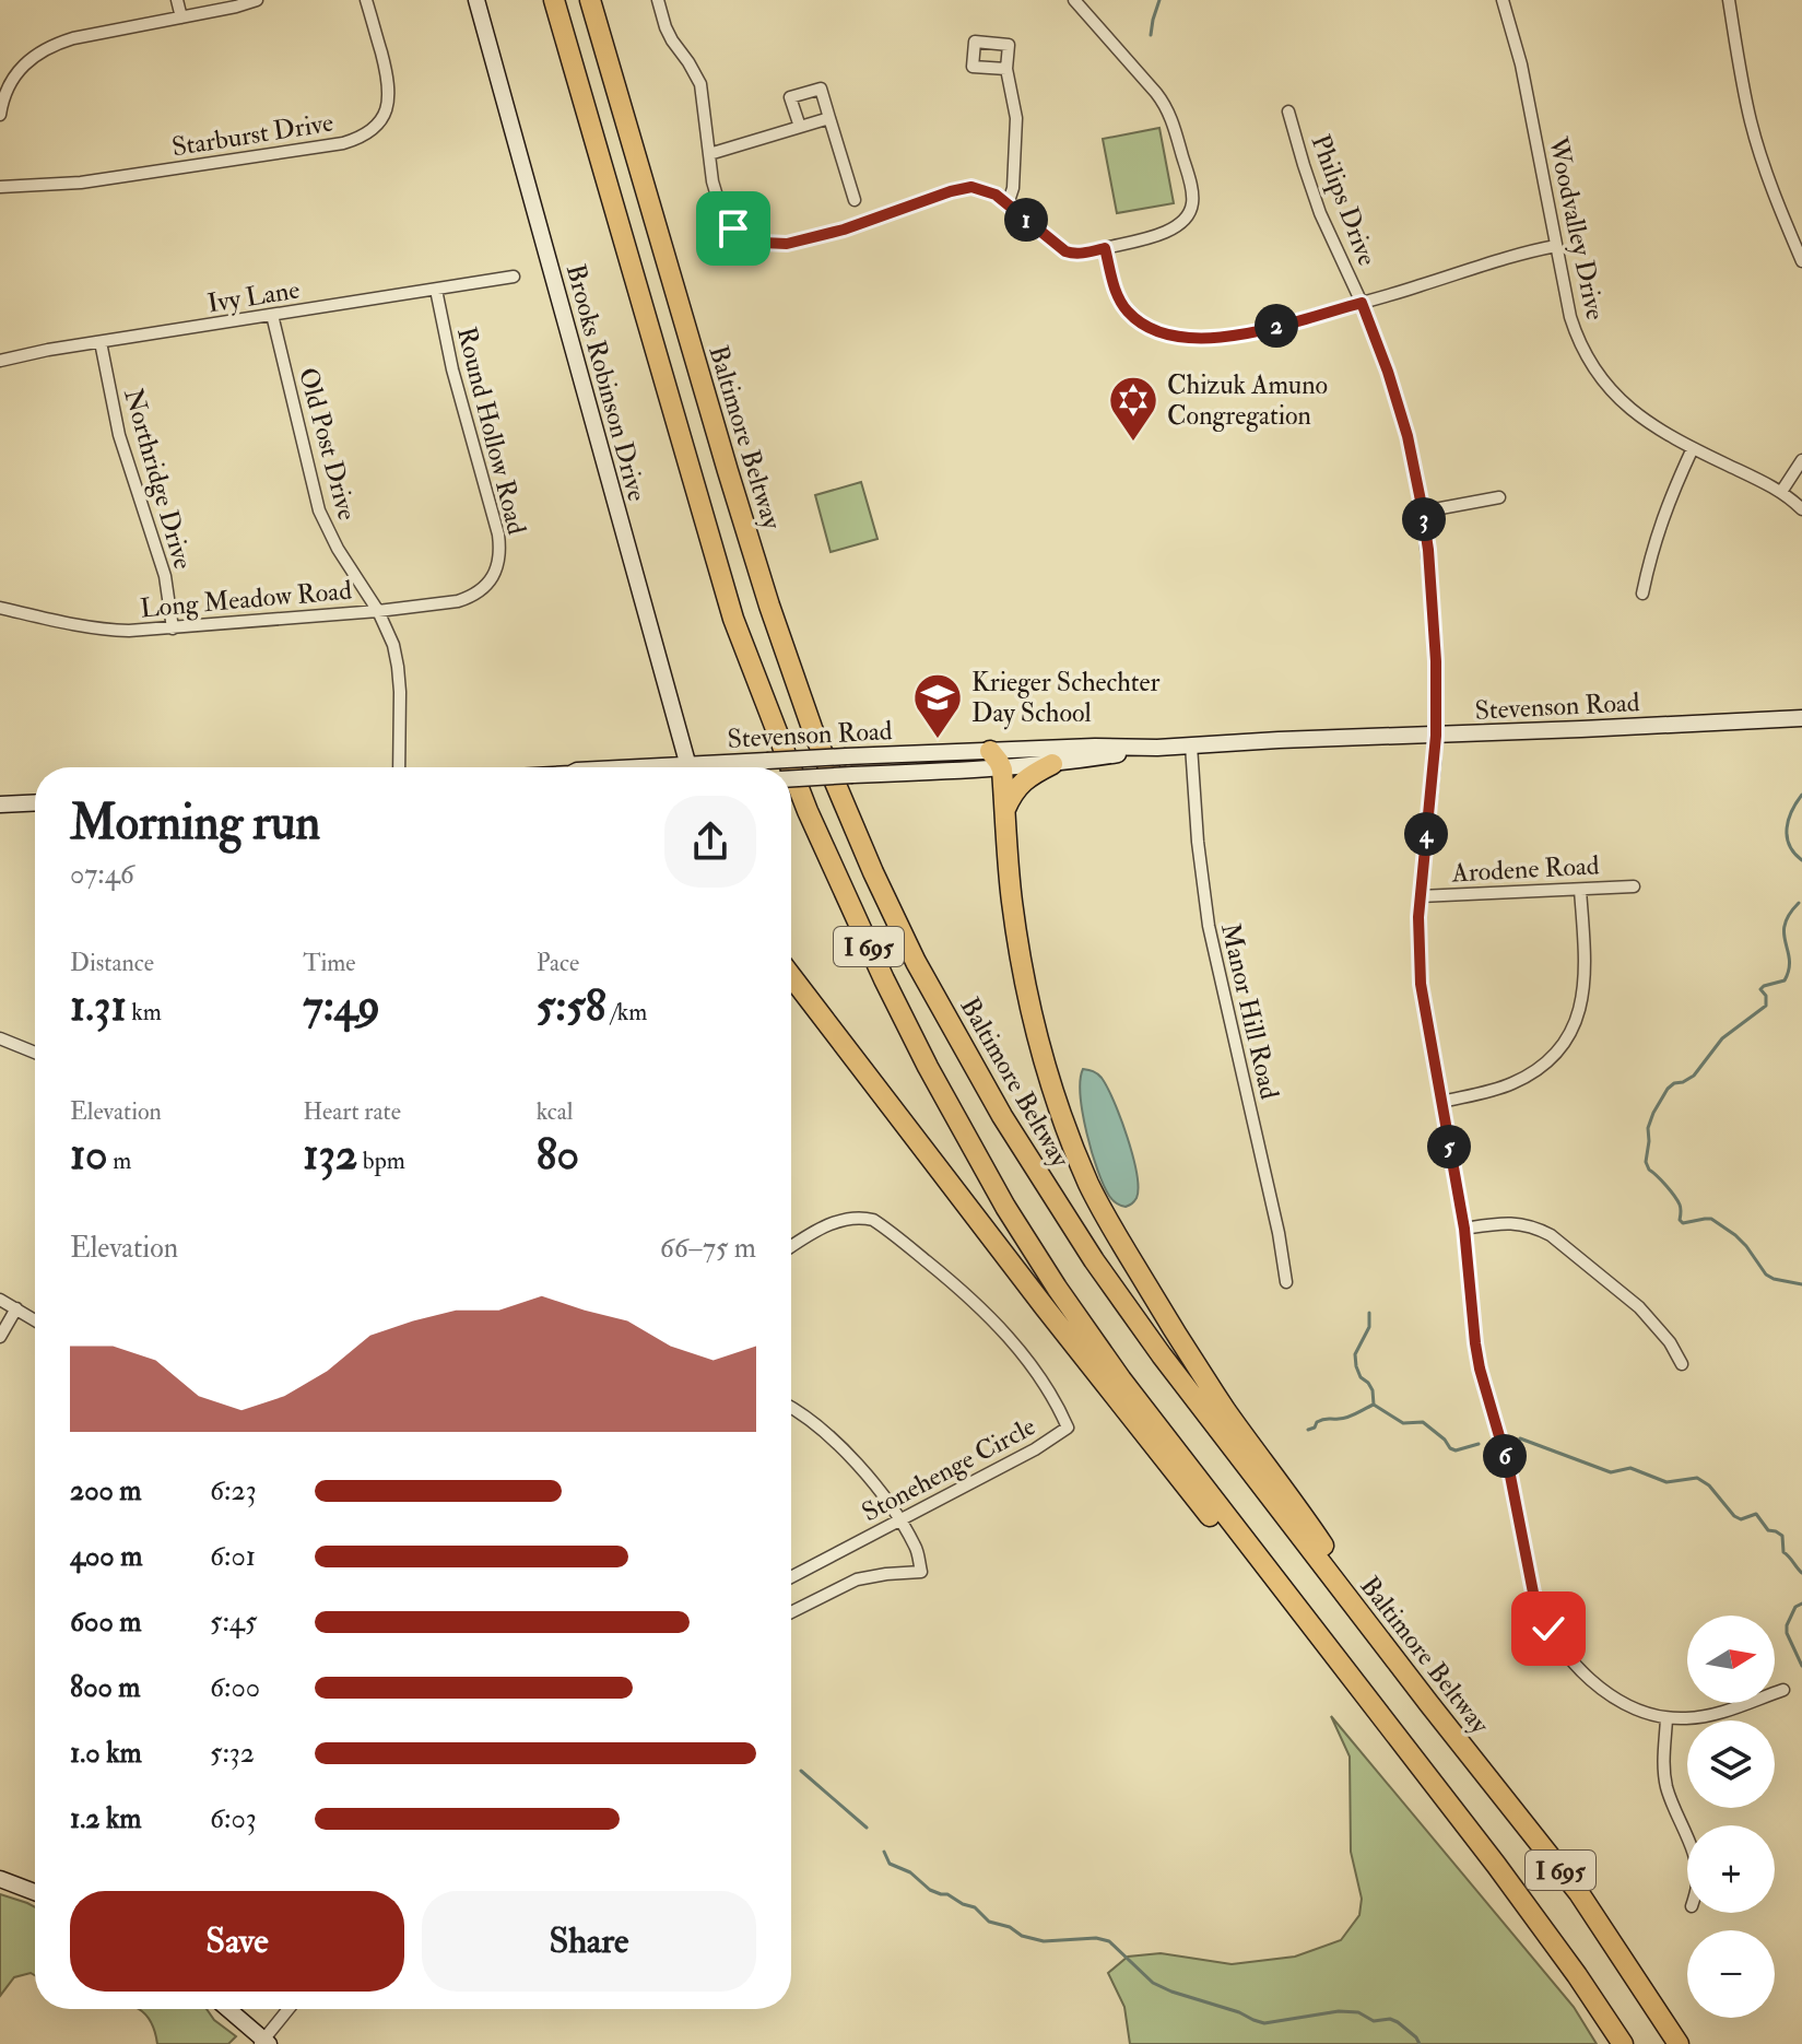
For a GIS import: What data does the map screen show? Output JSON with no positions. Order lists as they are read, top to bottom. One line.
{"streets":{"highway":["Baltimore Beltway","I 695"],"main road":["Brooks Robinson Drive","Stevenson Road"],"street":["Starburst Drive","Philips Drive","Woodvalley Drive","Ivy Lane","Round Hollow Road","Old Post Drive","Northridge Drive","Long Meadow Road","Arodene Road","Manor Hill Road","Stonehenge Circle"]},"crossings":[["Philips Drive","Stevenson Road"],["Philips Drive","Arodene Road"],["Ivy Lane","Round Hollow Road"],["Ivy Lane","Old Post Drive"],["Ivy Lane","Northridge Drive"],["Round Hollow Road","Long Meadow Road"],["Old Post Drive","Long Meadow Road"],["Northridge Drive","Long Meadow Road"],["Stevenson Road","Manor Hill Road"]],"places":{"synagogue":["Chizuk Amuno Congregation"],"school or university":["Krieger Schechter Day School"]},"north":"right","page":{"pins":["1","2","3","4","5","6"],"heading":["Morning run","07:46"],"stats":[["Distance","1.31 km"],["Time","7:49"],["Pace","5:58 /km"],["Elevation","10 m"],["Heart rate","132 bpm"],["kcal","80"]],"chart":["Elevation","66–75 m"],"list":[{"name":"200 m","note":"6:23"},{"name":"400 m","note":"6:01"},{"name":"600 m","note":"5:45"},{"name":"800 m","note":"6:00"},{"name":"1.0 km","note":"5:32"},{"name":"1.2 km","note":"6:03"}],"map_buttons":["+","−"],"buttons":["Save","Share"]}}
